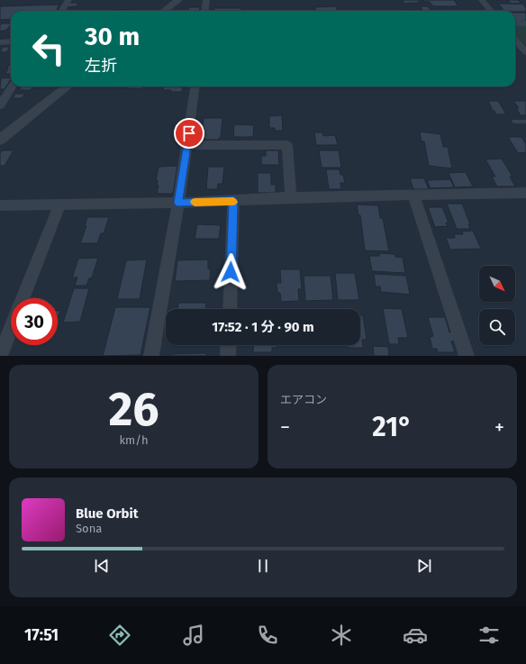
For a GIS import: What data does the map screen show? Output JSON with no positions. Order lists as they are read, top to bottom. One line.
{"north":"bottom right","page":{"turn":["30 m","左折"],"limit":"30","trip":"17:52 · 1 分 · 90 m","tile":[["26","km/h"],"エアコン"],"heat":["−","21°","+"],"song":["Blue Orbit","Sona"],"tabs":"17:51"}}
